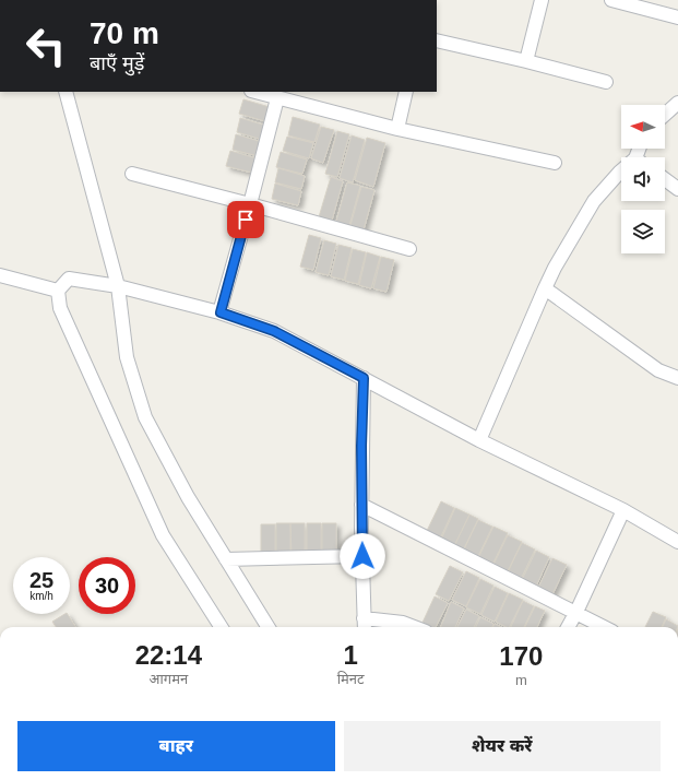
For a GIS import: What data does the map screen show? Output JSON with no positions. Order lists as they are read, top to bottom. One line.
{"north":"left","page":{"turn":["70 m","बाएँ मुड़ें"],"speed":"25 km/h","limit":"30","eta":["22:14","आगमन","1","मिनट","170","m"],"buttons":["बाहर","शेयर करें"]}}
